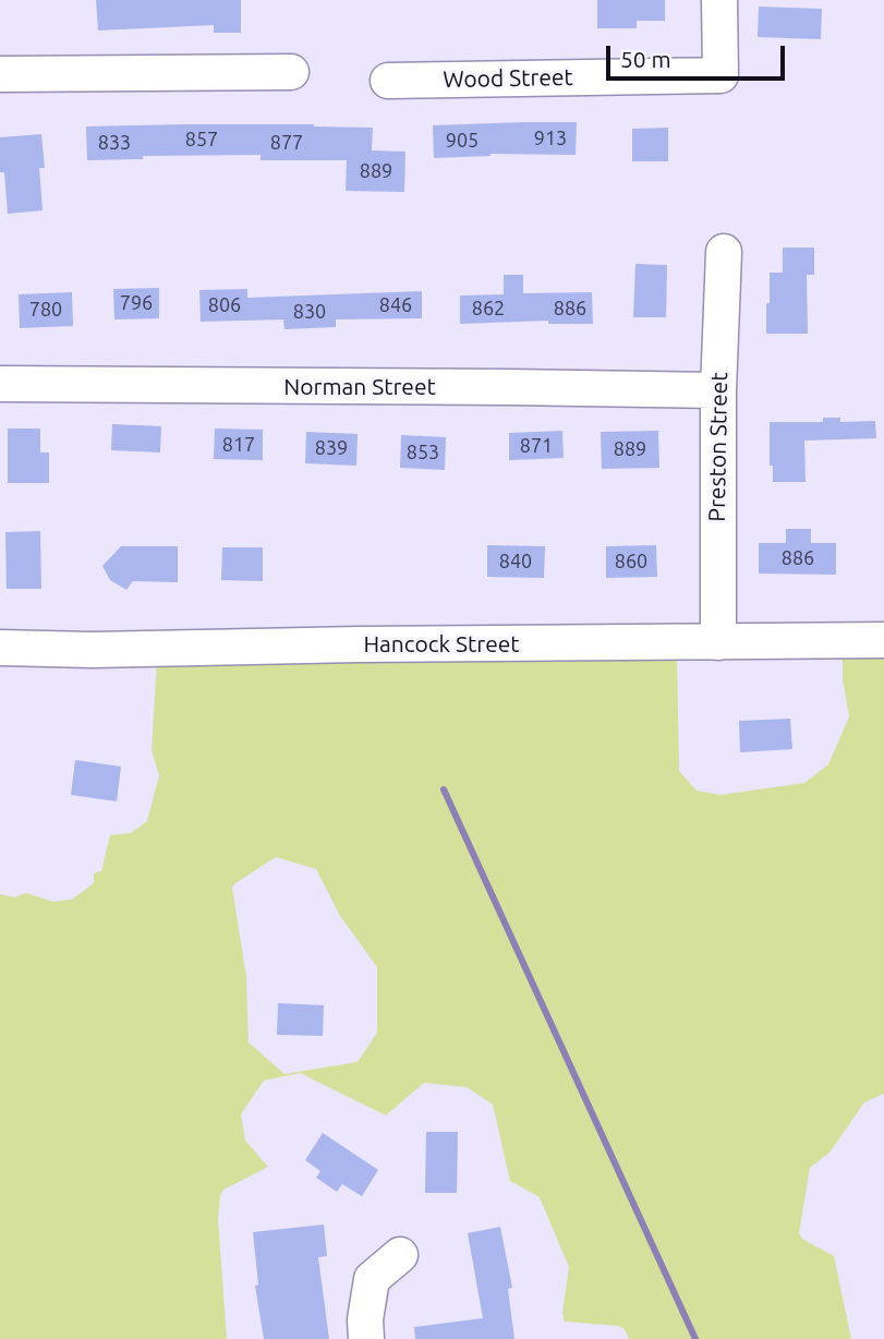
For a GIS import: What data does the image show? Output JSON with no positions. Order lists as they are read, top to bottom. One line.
{"streets":{"street":["Wood Street","Norman Street","Preston Street","Hancock Street"]},"crossings":[["Norman Street","Preston Street"],["Preston Street","Hancock Street"]],"house_numbers":["913","857","905","833","877","889","796","806","846","862","886","780","830","817","871","839","889","853","886","840","860"],"scale_bar":"50 m"}
